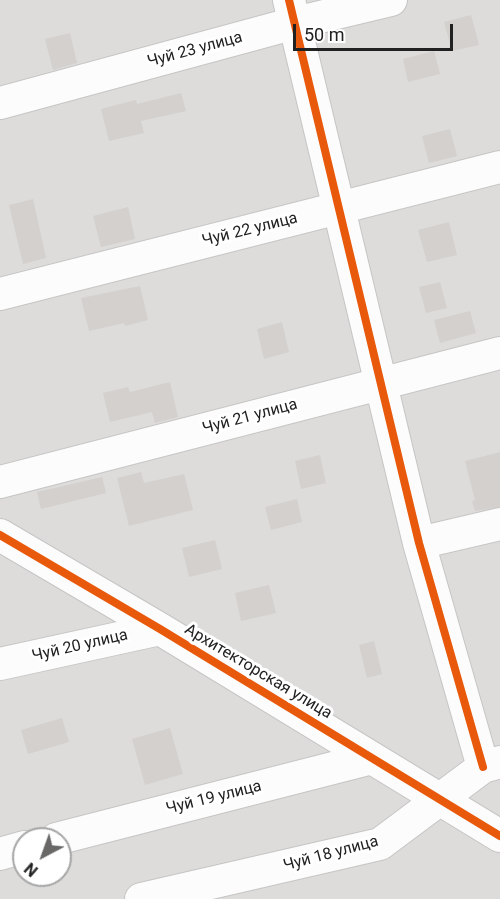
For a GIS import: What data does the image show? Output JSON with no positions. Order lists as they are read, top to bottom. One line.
{"streets":{"street":["Чуй 23 улица","Чуй 22 улица","Чуй 21 улица","Чуй 20 улица","Архитекторская улица","Чуй 19 улица","Чуй 18 улица"]},"crossings":[["Чуй 20 улица","Архитекторская улица"],["Архитекторская улица","Чуй 19 улица"],["Архитекторская улица","Чуй 18 улица"]],"scale_bar":"50 m","north":"bottom left"}
